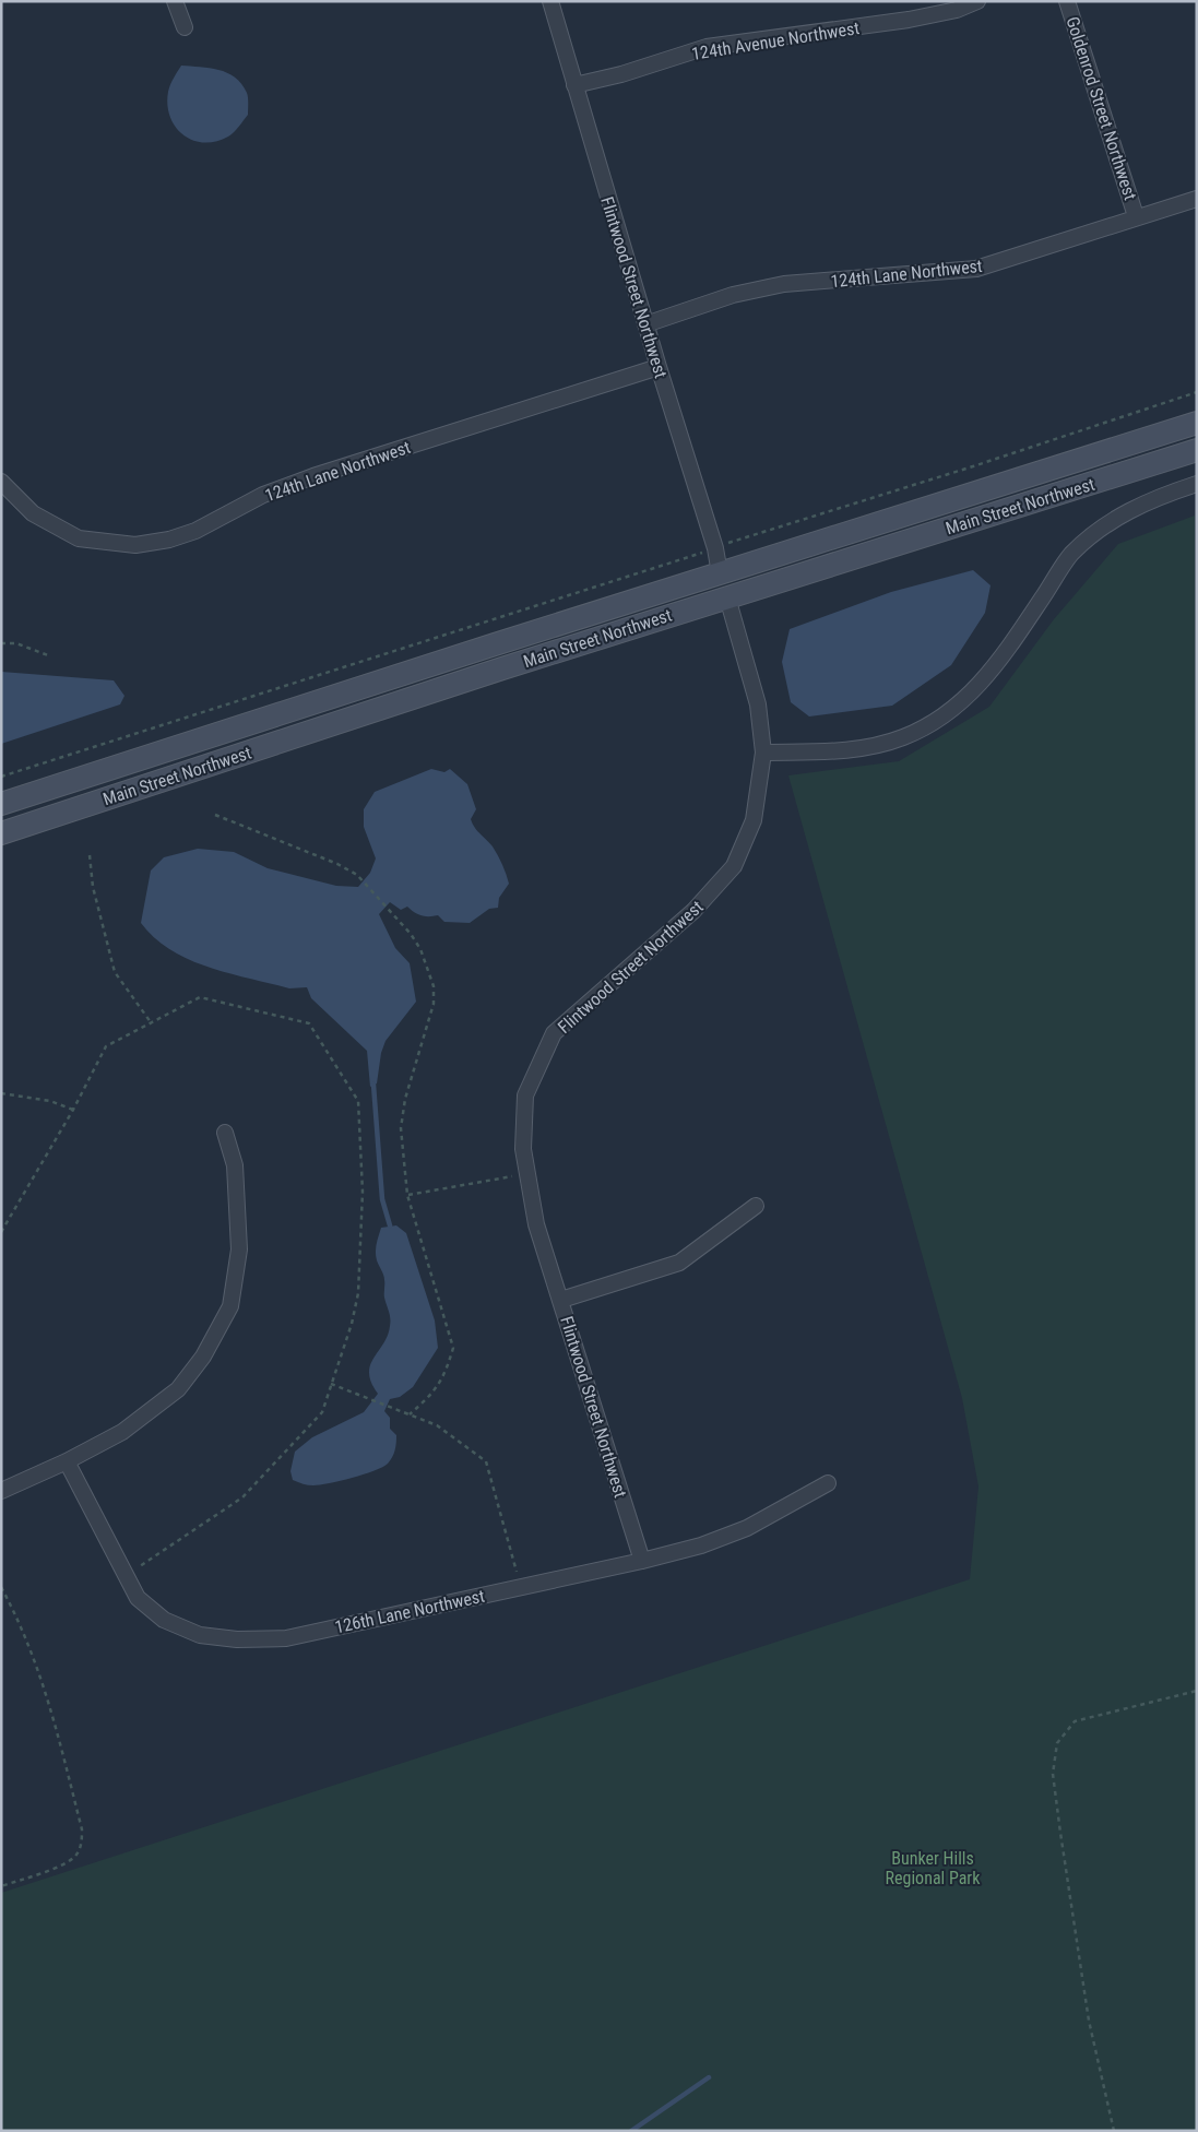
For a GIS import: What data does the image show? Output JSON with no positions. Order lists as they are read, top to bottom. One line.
{"streets":{"main road":["Main Street Northwest"],"street":["124th Avenue Northwest","Goldenrod Street Northwest","124th Lane Northwest","Flintwood Street Northwest","126th Lane Northwest"]},"crossings":[["124th Avenue Northwest","Flintwood Street Northwest"],["Goldenrod Street Northwest","124th Lane Northwest"],["124th Lane Northwest","Flintwood Street Northwest"],["Flintwood Street Northwest","Main Street Northwest"],["Flintwood Street Northwest","126th Lane Northwest"]],"parks":["Bunker Hills Regional Park"]}
